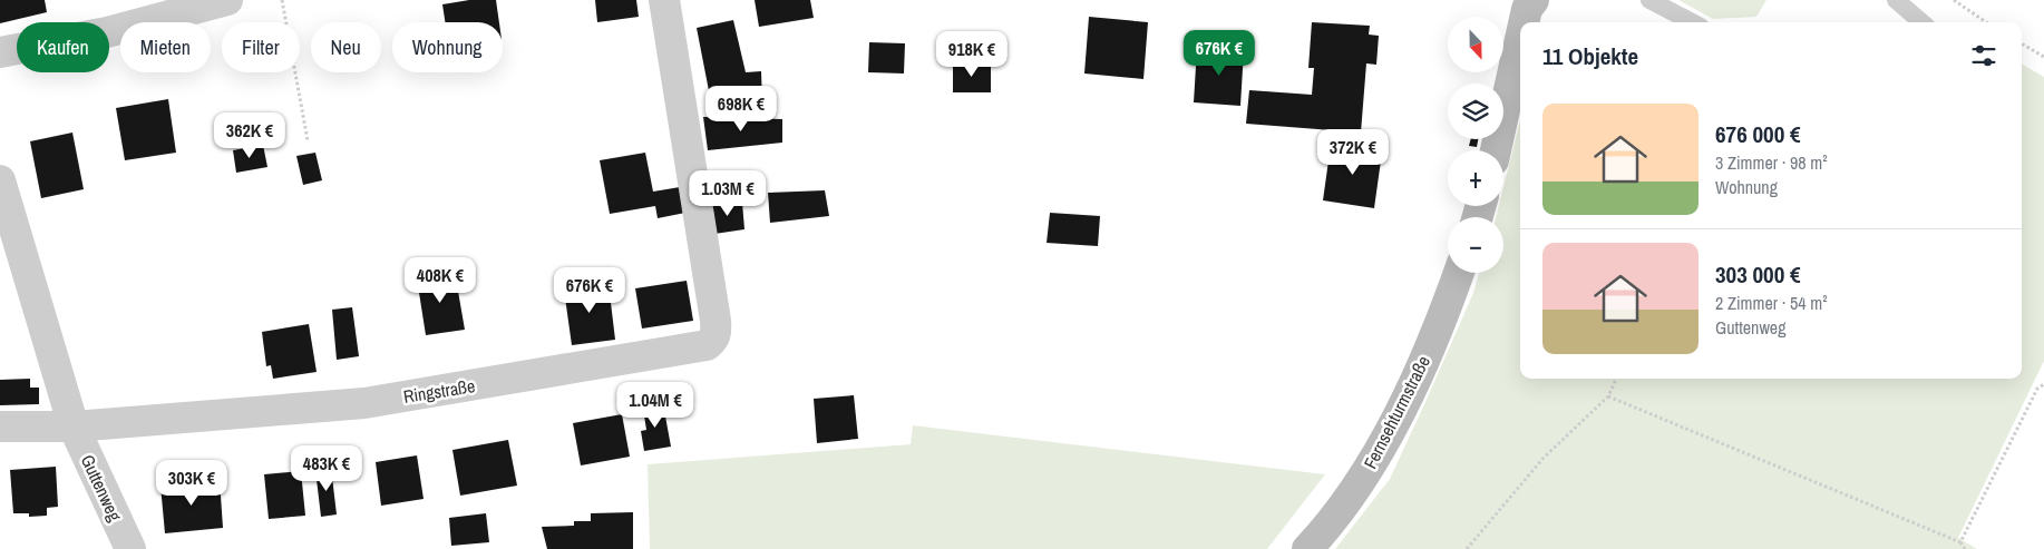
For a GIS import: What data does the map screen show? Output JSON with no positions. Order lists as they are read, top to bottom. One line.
{"streets":{"street":["Ringstraße","Fernsehturmstraße","Guttenweg"]},"crossings":[["Ringstraße","Guttenweg"]],"north":"bottom","page":{"map_buttons":["+","−"],"chip":["Kaufen","Mieten","Filter","Neu","Wohnung"],"heading":"11 Objekte","price":["676K €","918K €","698K €","362K €","372K €","1.03M €","408K €","676K €","1.04M €","483K €","303K €"],"list":[{"name":"676 000 €","note":"3 Zimmer · 98 m² · Wohnung"},{"name":"303 000 €","note":"2 Zimmer · 54 m² · Guttenweg"}]}}
